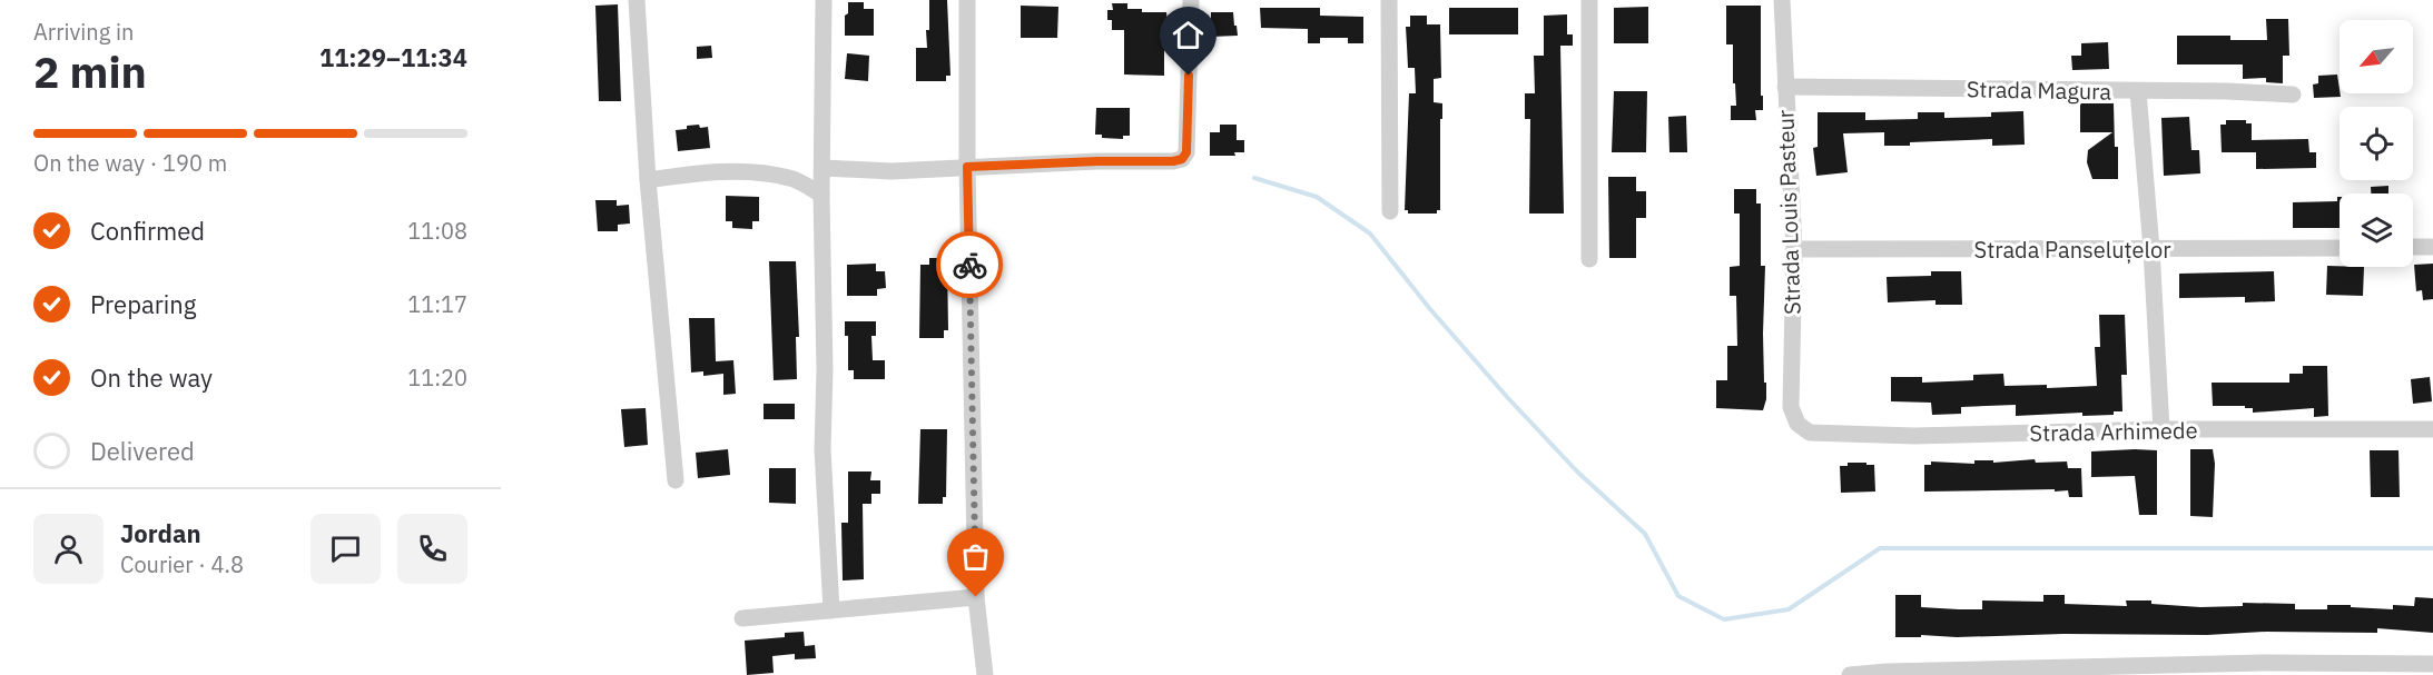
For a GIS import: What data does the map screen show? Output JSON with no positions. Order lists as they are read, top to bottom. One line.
{"streets":{"street":["Strada Magura","Strada Louis Pasteur","Strada Panseluțelor","Strada Arhimede"]},"crossings":[["Strada Magura","Strada Louis Pasteur"],["Strada Louis Pasteur","Strada Panseluțelor"],["Strada Louis Pasteur","Strada Arhimede"]],"north":"bottom left","page":{"heading":["2 min","Arriving in","11:29–11:34"],"panel":["Jordan","Courier · 4.8"],"bar":"On the way · 190 m","list":[["Confirmed","11:08"],["Preparing","11:17"],["On the way","11:20"],"Delivered"]}}
